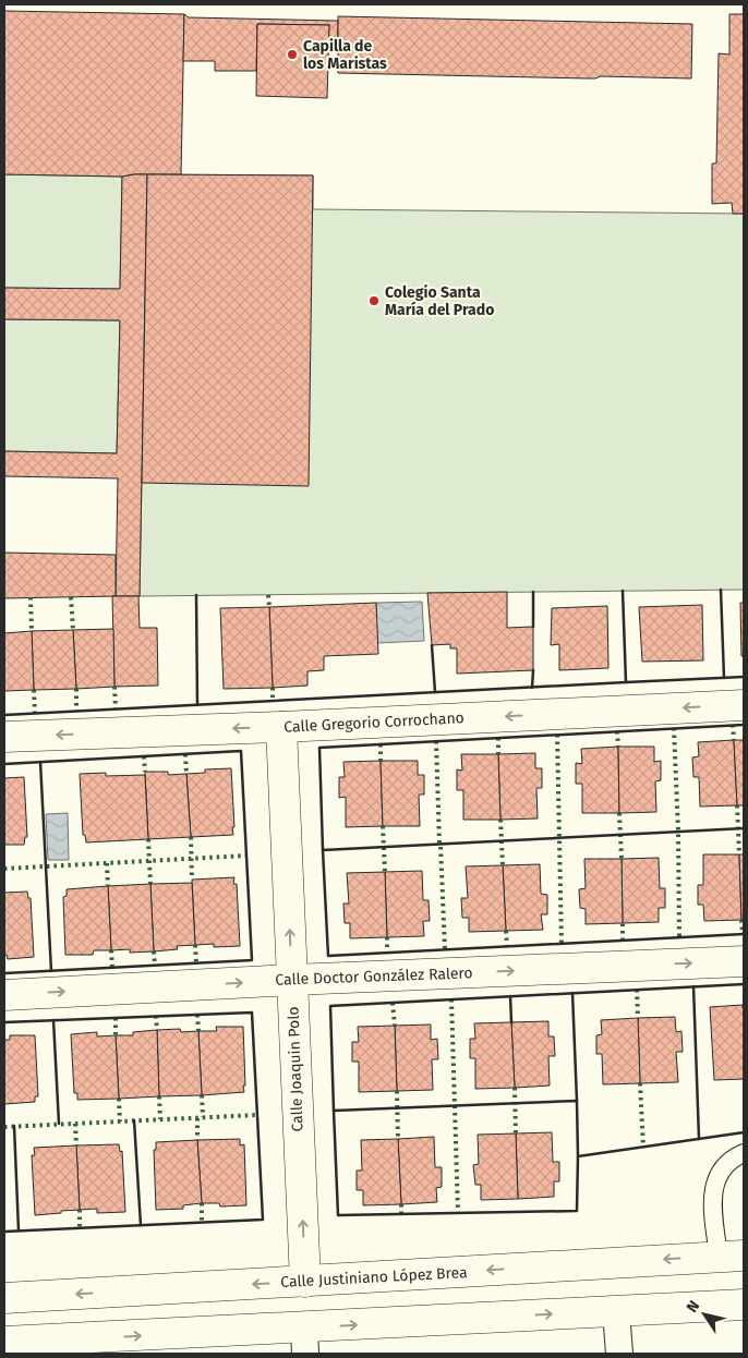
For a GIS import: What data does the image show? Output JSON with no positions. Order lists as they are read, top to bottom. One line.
{"streets":{"street":["Calle Gregorio Corrochano","Calle Doctor González Ralero","Calle Joaquin Polo","Calle Justiniano López Brea"]},"crossings":[["Calle Gregorio Corrochano","Calle Joaquin Polo"],["Calle Doctor González Ralero","Calle Joaquin Polo"],["Calle Joaquin Polo","Calle Justiniano López Brea"]],"one_way":["Calle Gregorio Corrochano","Calle Doctor González Ralero","Calle Joaquin Polo"],"places":["Capilla de los Maristas","Colegio Santa María del Prado"],"north":"top left"}
